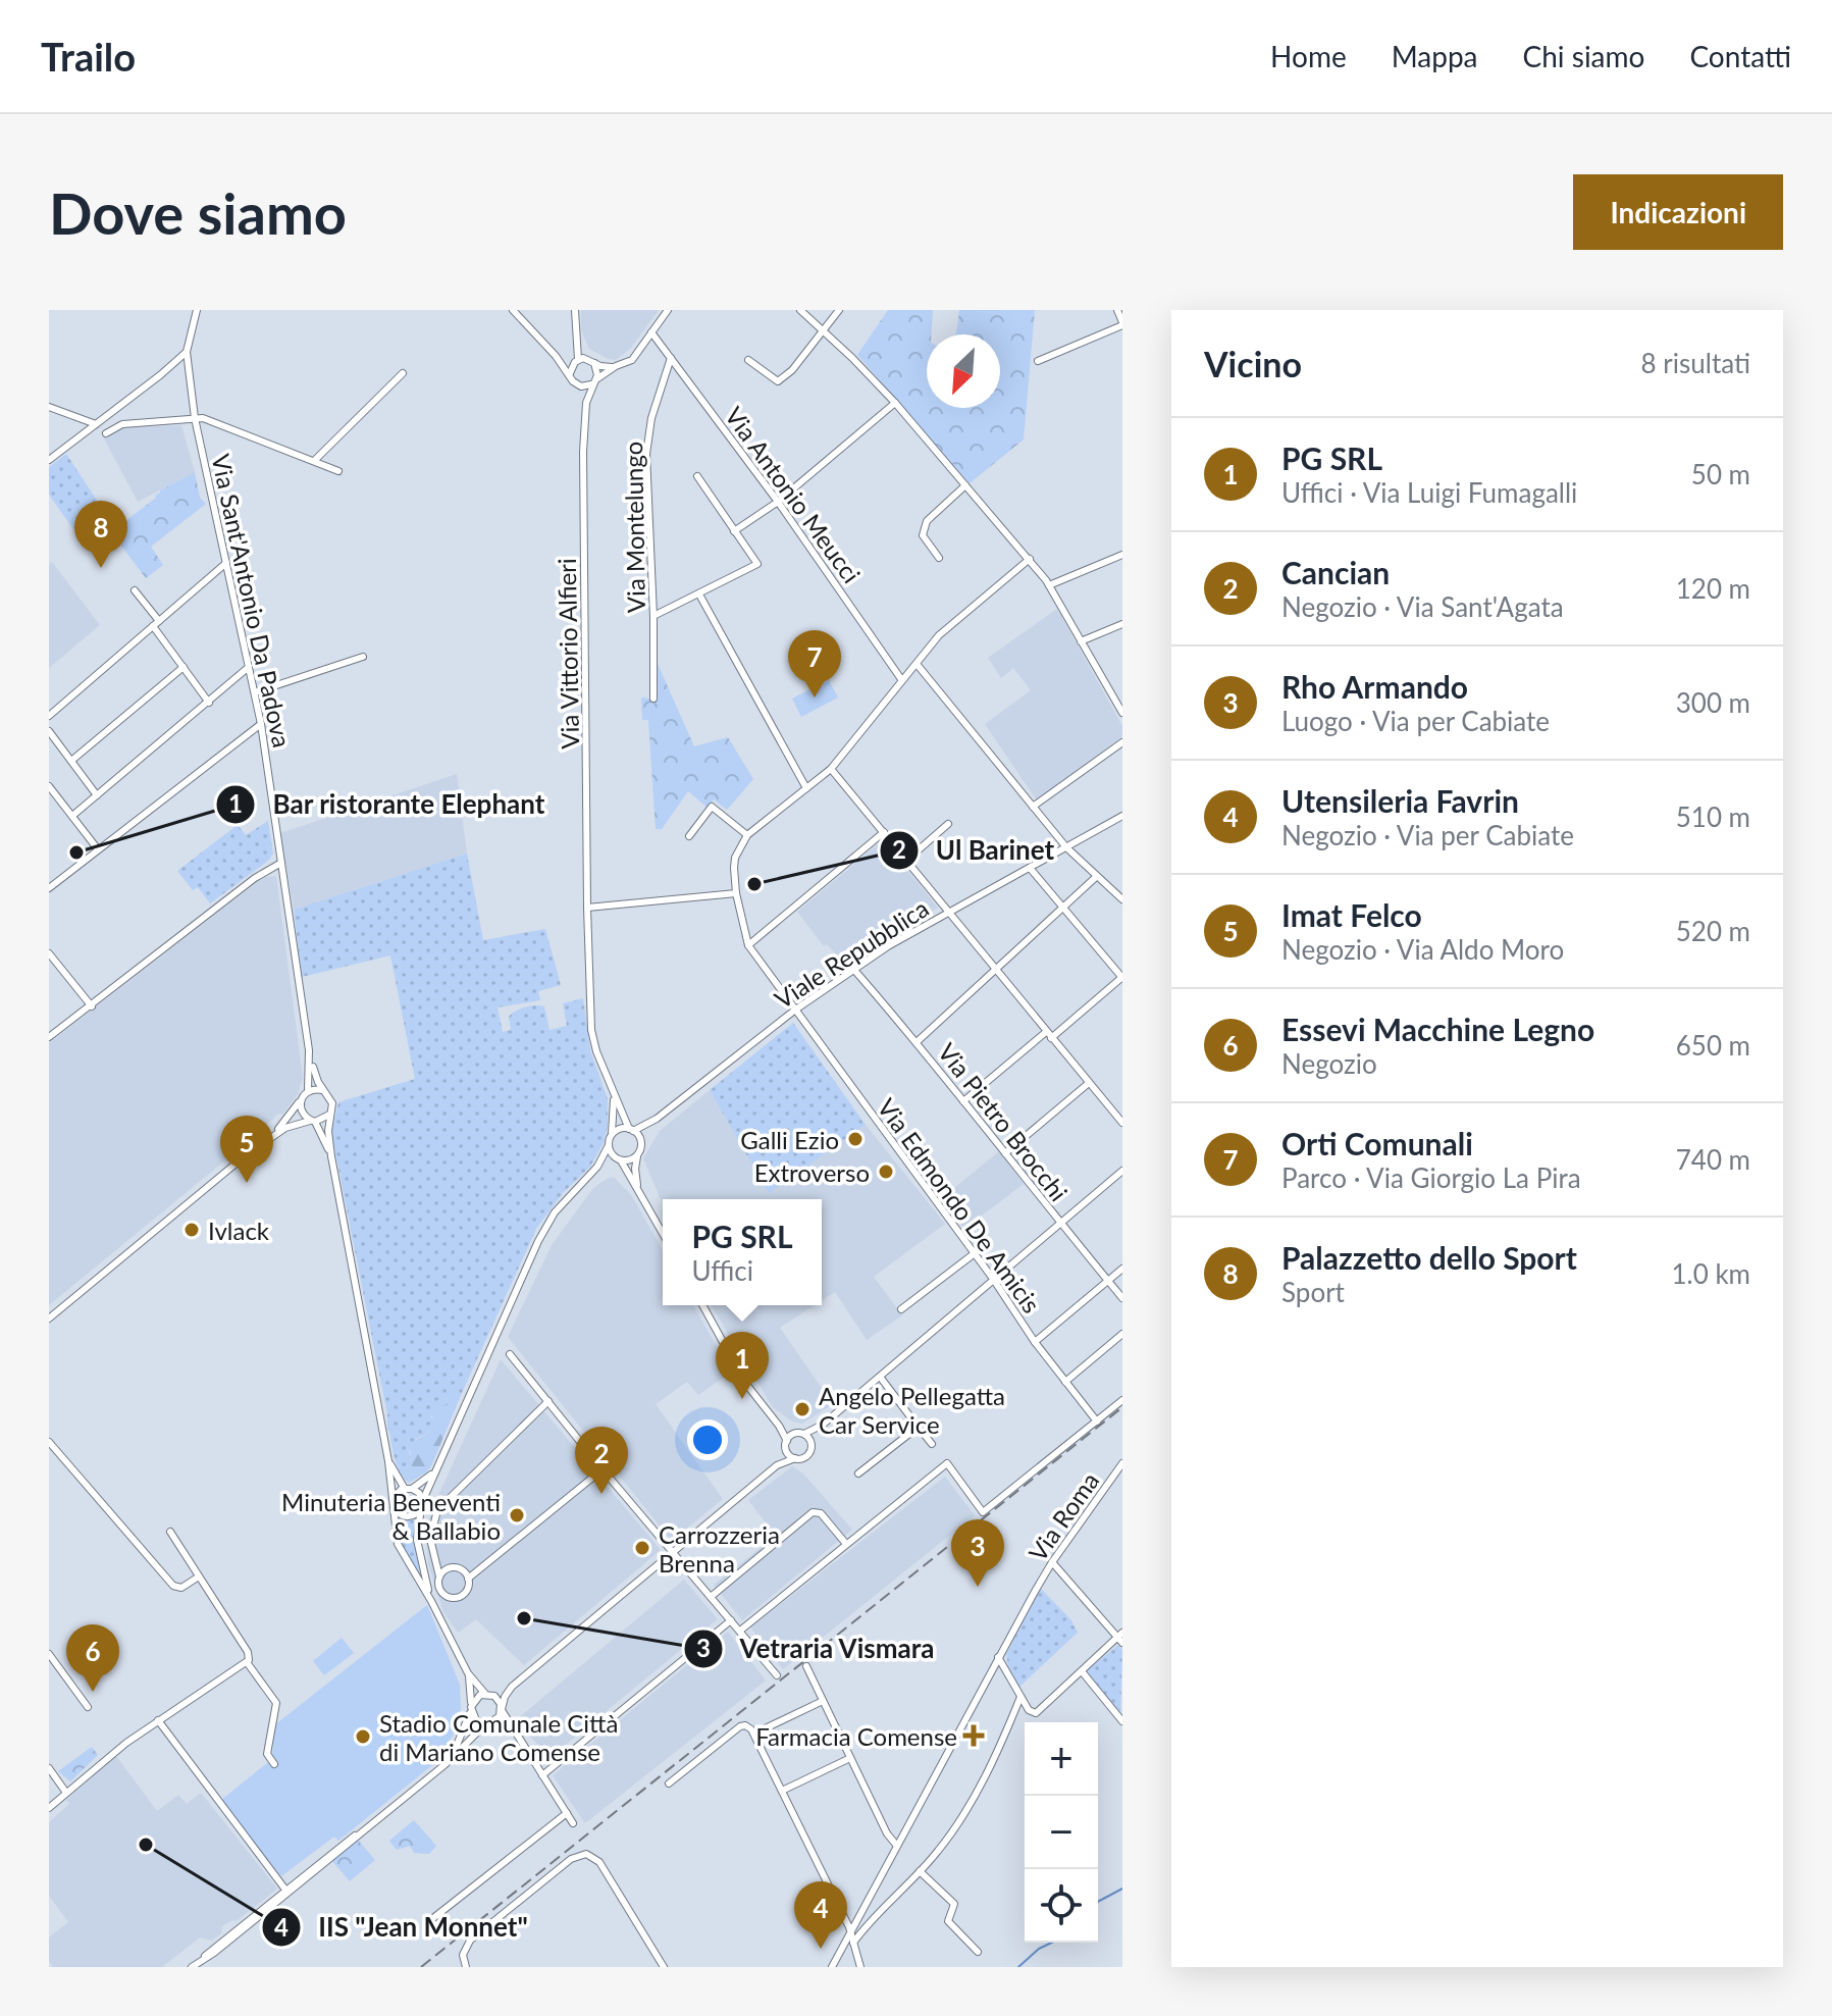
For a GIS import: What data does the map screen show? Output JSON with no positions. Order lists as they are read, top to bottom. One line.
{"streets":{"street":["Via Antonio Meucci","Via Montelungo","Via Sant'Antonio Da Padova","Via Vittorio Alfieri","Viale Repubblica","Via Pietro Brocchi","Via Edmondo De Amicis","Via Roma"]},"crossings":[["Via Antonio Meucci","Via Montelungo"],["Via Vittorio Alfieri","Viale Repubblica"],["Viale Repubblica","Via Pietro Brocchi"],["Viale Repubblica","Via Edmondo De Amicis"]],"places":{"other":["Bar ristorante Elephant","Ul Barinet","Galli Ezio","Extroverso","Ivlack","Angelo Pellegatta Car Service","Minuteria Beneventi & Ballabio","Carrozzeria Brenna","Vetraria Vismara","Stadio Comunale Città di Mariano Comense","IIS \"Jean Monnet\""],"health":["Farmacia Comense"]},"north":"bottom left","page":{"header":"Trailo","nav":["Home","Mappa","Chi siamo","Contatti"],"buttons":"Indicazioni","title":"Dove siamo","heading":["Vicino","8 risultati"],"list":[{"mark":"1","name":"PG SRL","note":"Uffici · Via Luigi Fumagalli","value":"50 m"},{"mark":"2","name":"Cancian","note":"Negozio · Via Sant'Agata","value":"120 m"},{"mark":"3","name":"Rho Armando","note":"Luogo · Via per Cabiate","value":"300 m"},{"mark":"4","name":"Utensileria Favrin","note":"Negozio · Via per Cabiate","value":"510 m"},{"mark":"5","name":"Imat Felco","note":"Negozio · Via Aldo Moro","value":"520 m"},{"mark":"6","name":"Essevi Macchine Legno","note":"Negozio","value":"650 m"},{"mark":"7","name":"Orti Comunali","note":"Parco · Via Giorgio La Pira","value":"740 m"},{"mark":"8","name":"Palazzetto dello Sport","note":"Sport","value":"1.0 km"}],"pins":["8","7","5","1","2","3","6","4"],"popup":["PG SRL","Uffici"],"map_buttons":["+","−"]}}
